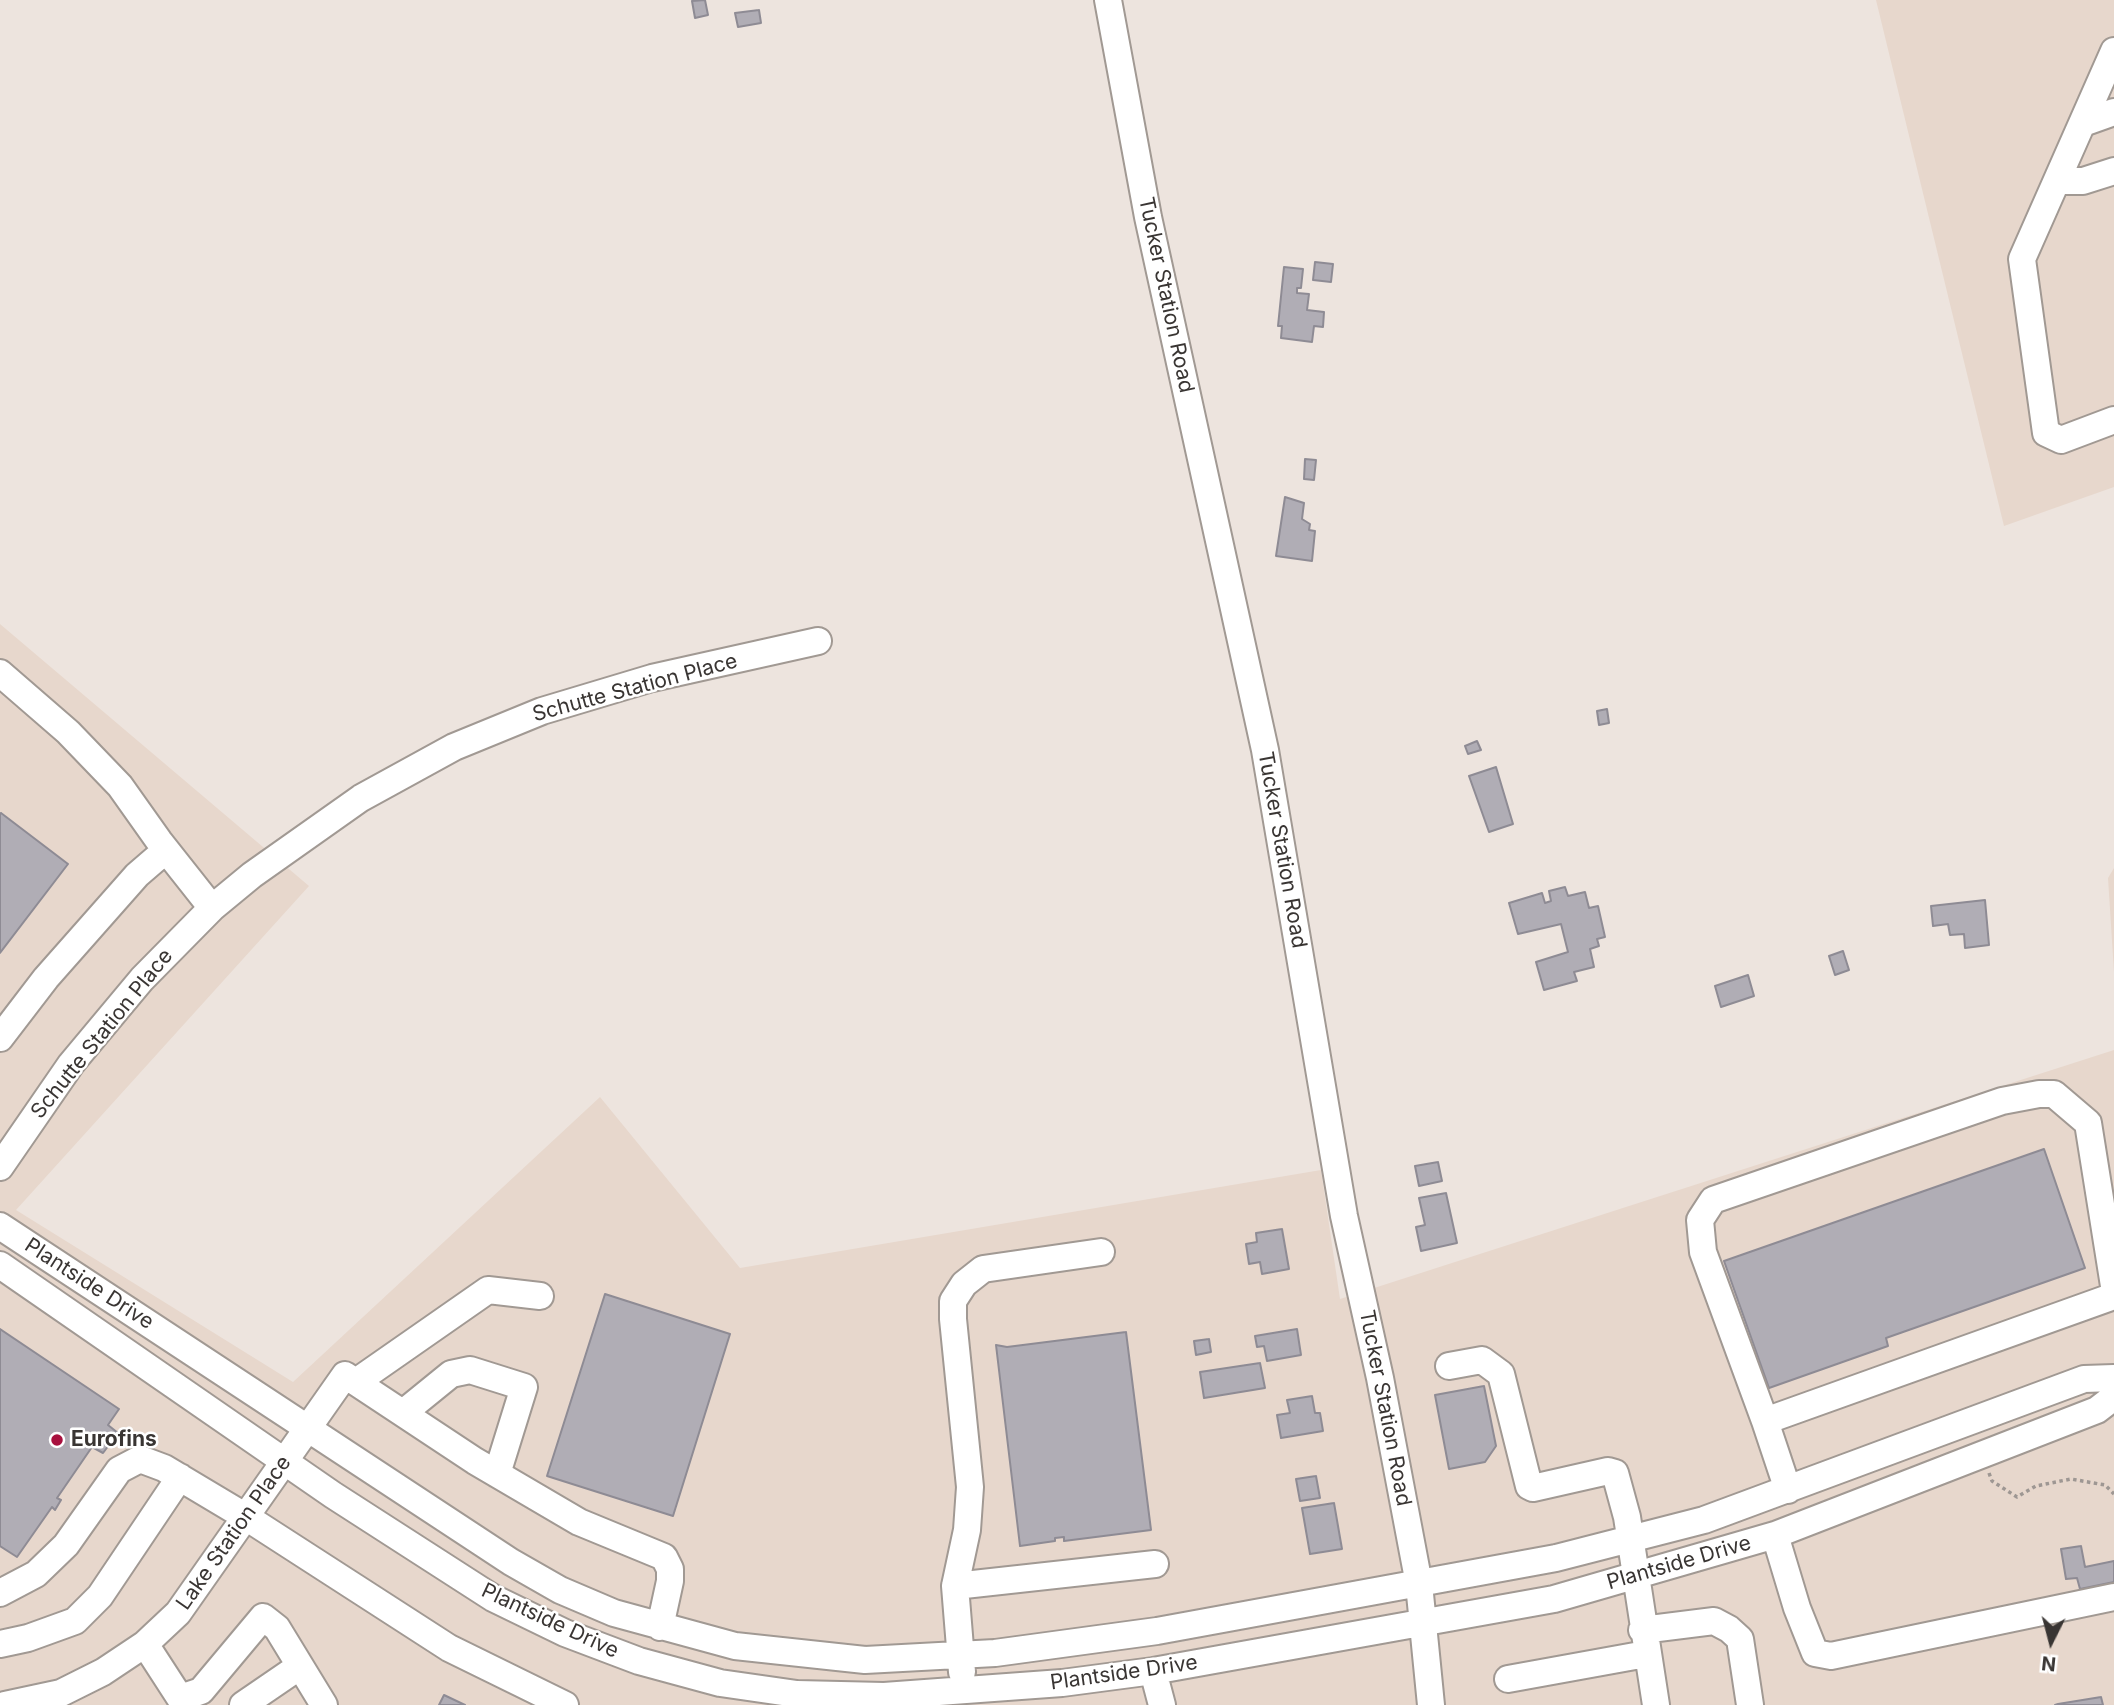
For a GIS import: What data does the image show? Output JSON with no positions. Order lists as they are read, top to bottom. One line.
{"streets":{"street":["Tucker Station Road","Schutte Station Place","Plantside Drive","Lake Station Place"]},"crossings":[["Tucker Station Road","Plantside Drive"],["Plantside Drive","Lake Station Place"]],"places":["Eurofins"],"north":"bottom"}
